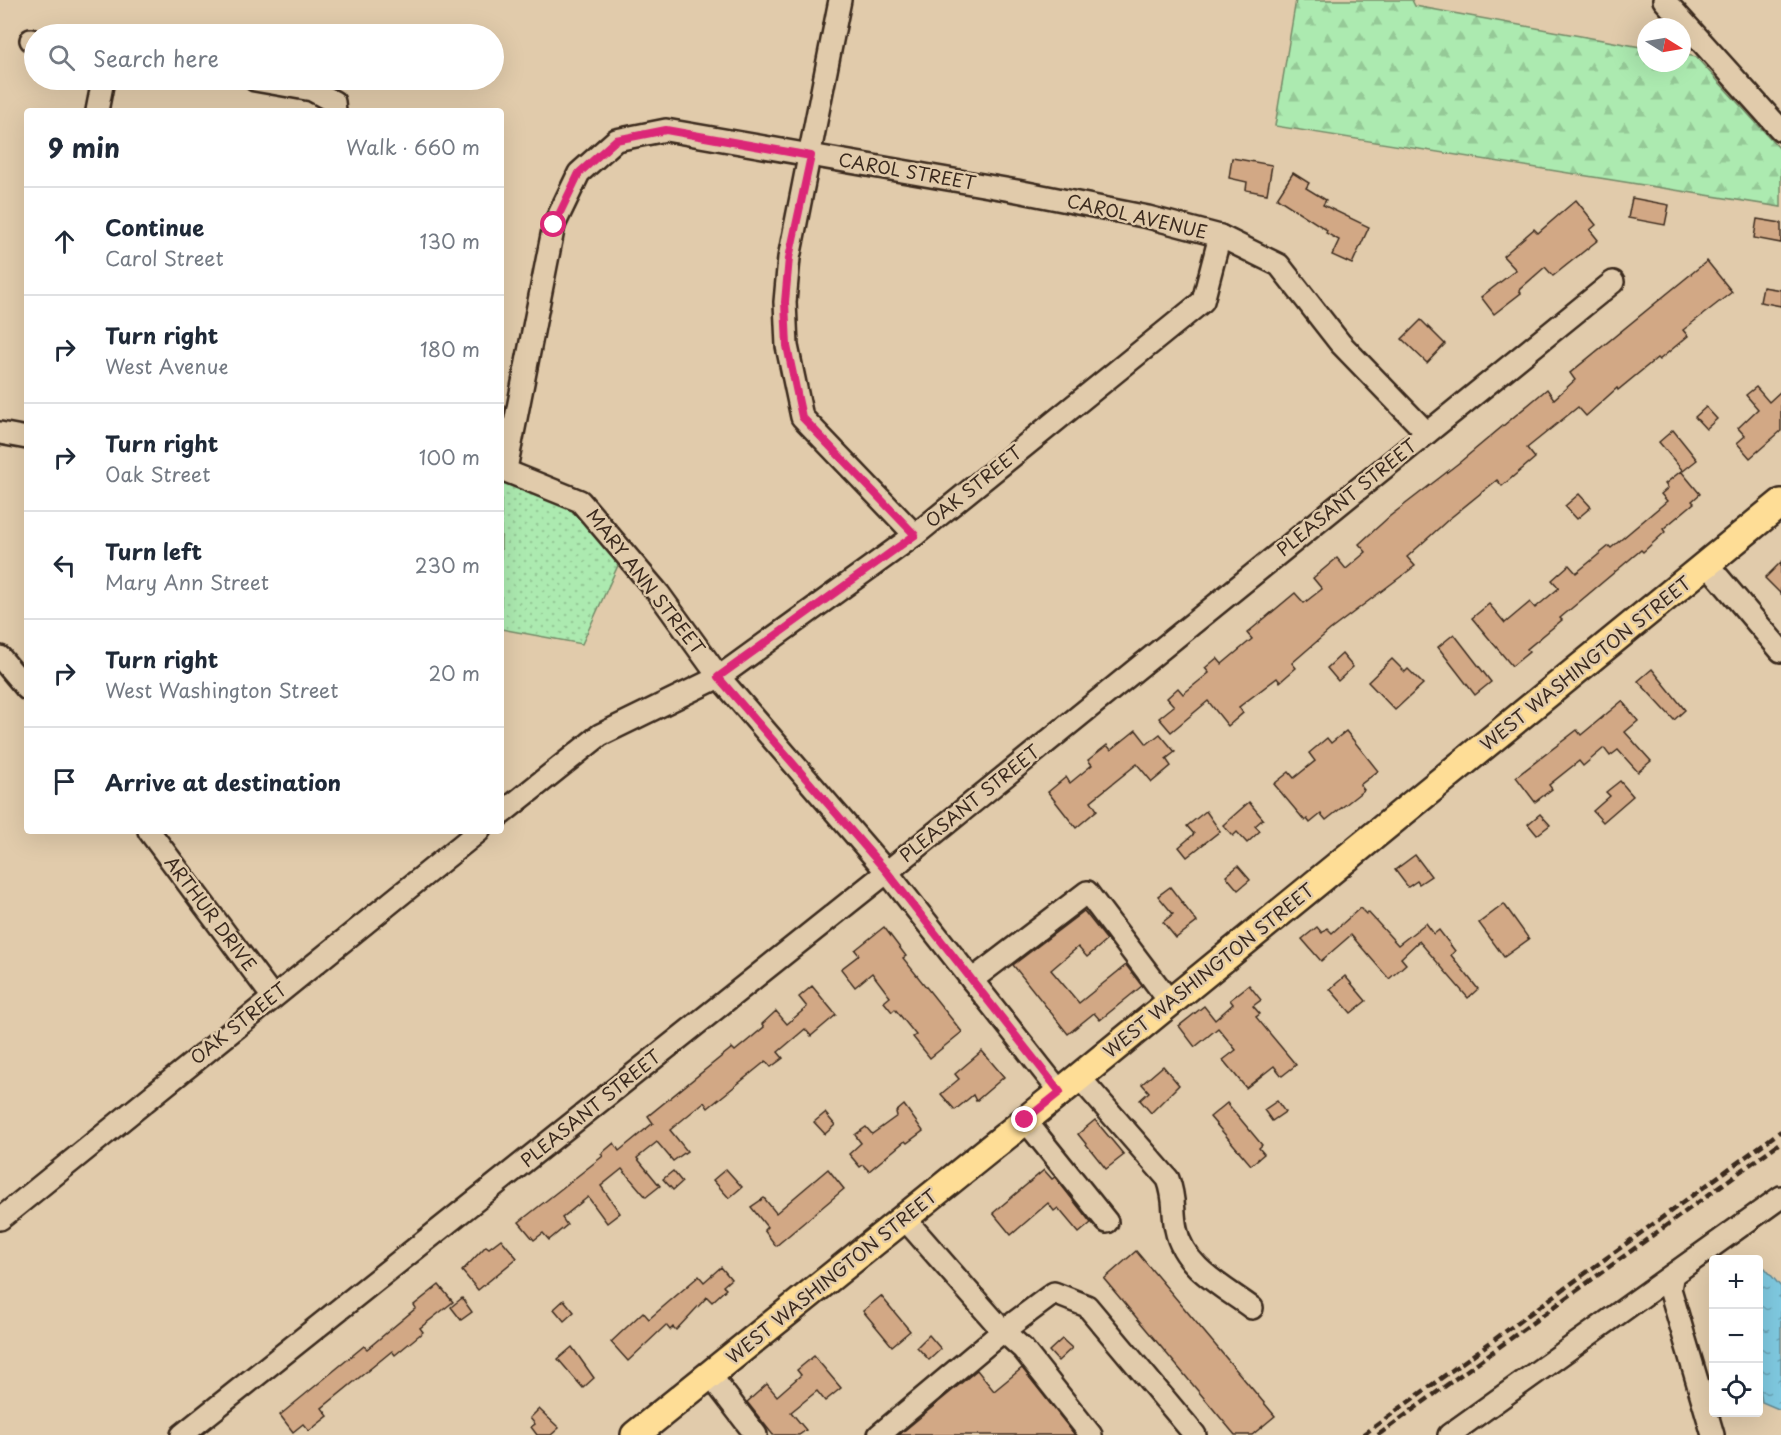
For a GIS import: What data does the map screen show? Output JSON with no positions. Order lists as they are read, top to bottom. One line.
{"streets":{"main road":["WEST WASHINGTON STREET"],"street":["CAROL STREET","CAROL AVENUE","OAK STREET","PLEASANT STREET","MARY ANN STREET","ARTHUR DRIVE"]},"crossings":[["CAROL STREET","CAROL AVENUE"],["CAROL AVENUE","OAK STREET"],["CAROL AVENUE","PLEASANT STREET"],["OAK STREET","MARY ANN STREET"],["OAK STREET","ARTHUR DRIVE"],["PLEASANT STREET","MARY ANN STREET"],["MARY ANN STREET","WEST WASHINGTON STREET"]],"north":"right","page":{"search":"Search here","heading":["9 min","Walk · 660 m"],"list":[["Continue","Carol Street","130 m"],["Turn right","West Avenue","180 m"],["Turn right","Oak Street","100 m"],["Turn left","Mary Ann Street","230 m"],["Turn right","West Washington Street","20 m"],"Arrive at destination"],"map_buttons":["+","−"]}}
